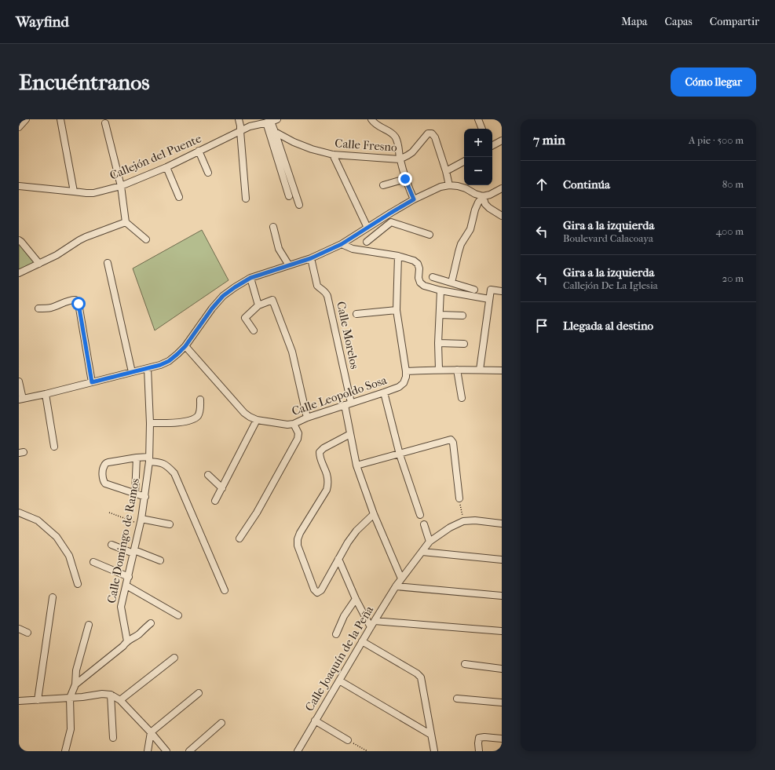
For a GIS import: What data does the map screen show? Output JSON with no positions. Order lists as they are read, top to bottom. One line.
{"streets":{"street":["Calle Fresno","Callejón del Puente","Calle Morelos","Calle Leopoldo Sosa","Calle Domingo de Ramos","Calle Joaquín de la Peña"]},"crossings":[["Calle Morelos","Calle Leopoldo Sosa"],["Calle Morelos","Calle Joaquín de la Peña"]],"page":{"header":"Wayfind","nav":["Mapa","Capas","Compartir"],"buttons":"Cómo llegar","title":"Encuéntranos","heading":["7 min","A pie · 500 m"],"map_buttons":["+","−"],"list":[["Continúa","80 m"],["Gira a la izquierda","Boulevard Calacoaya","400 m"],["Gira a la izquierda","Callejón De La Iglesia","20 m"],"Llegada al destino"]}}
